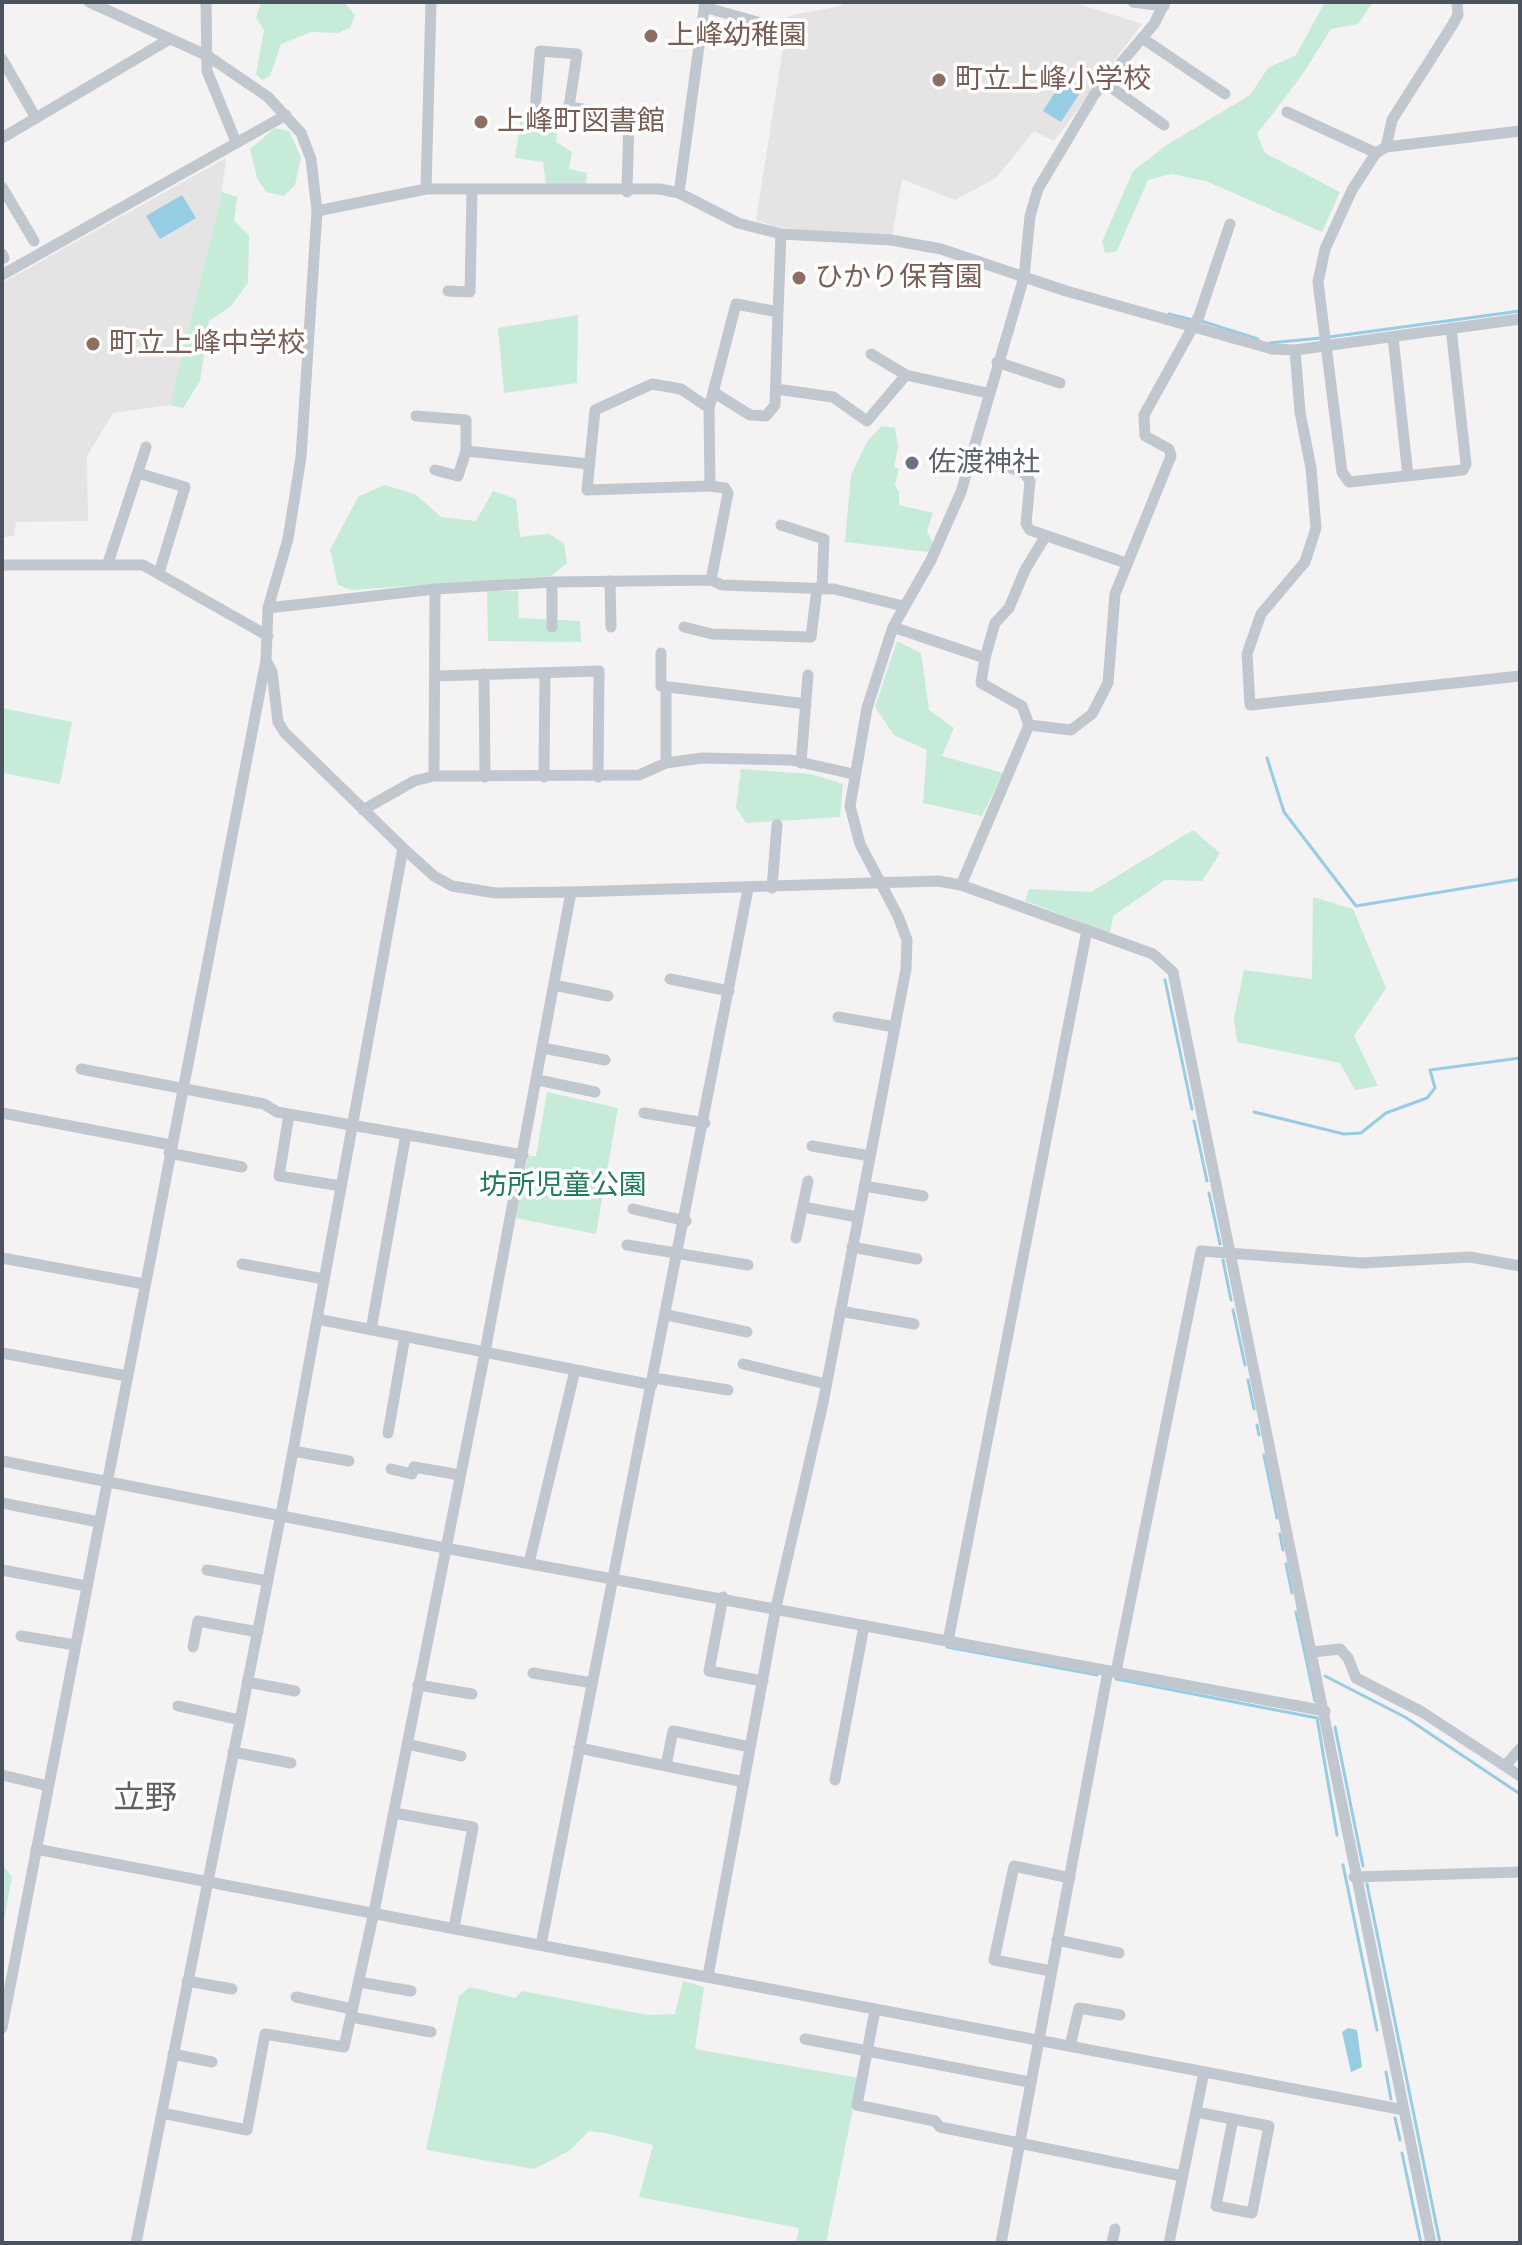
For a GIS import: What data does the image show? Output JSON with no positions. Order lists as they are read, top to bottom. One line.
{"districts":["立野"],"parks":["坊所児童公園"],"places":["上峰幼稚園","町立上峰小学校","上峰町図書館","ひかり保育園","町立上峰中学校","佐渡神社"]}
